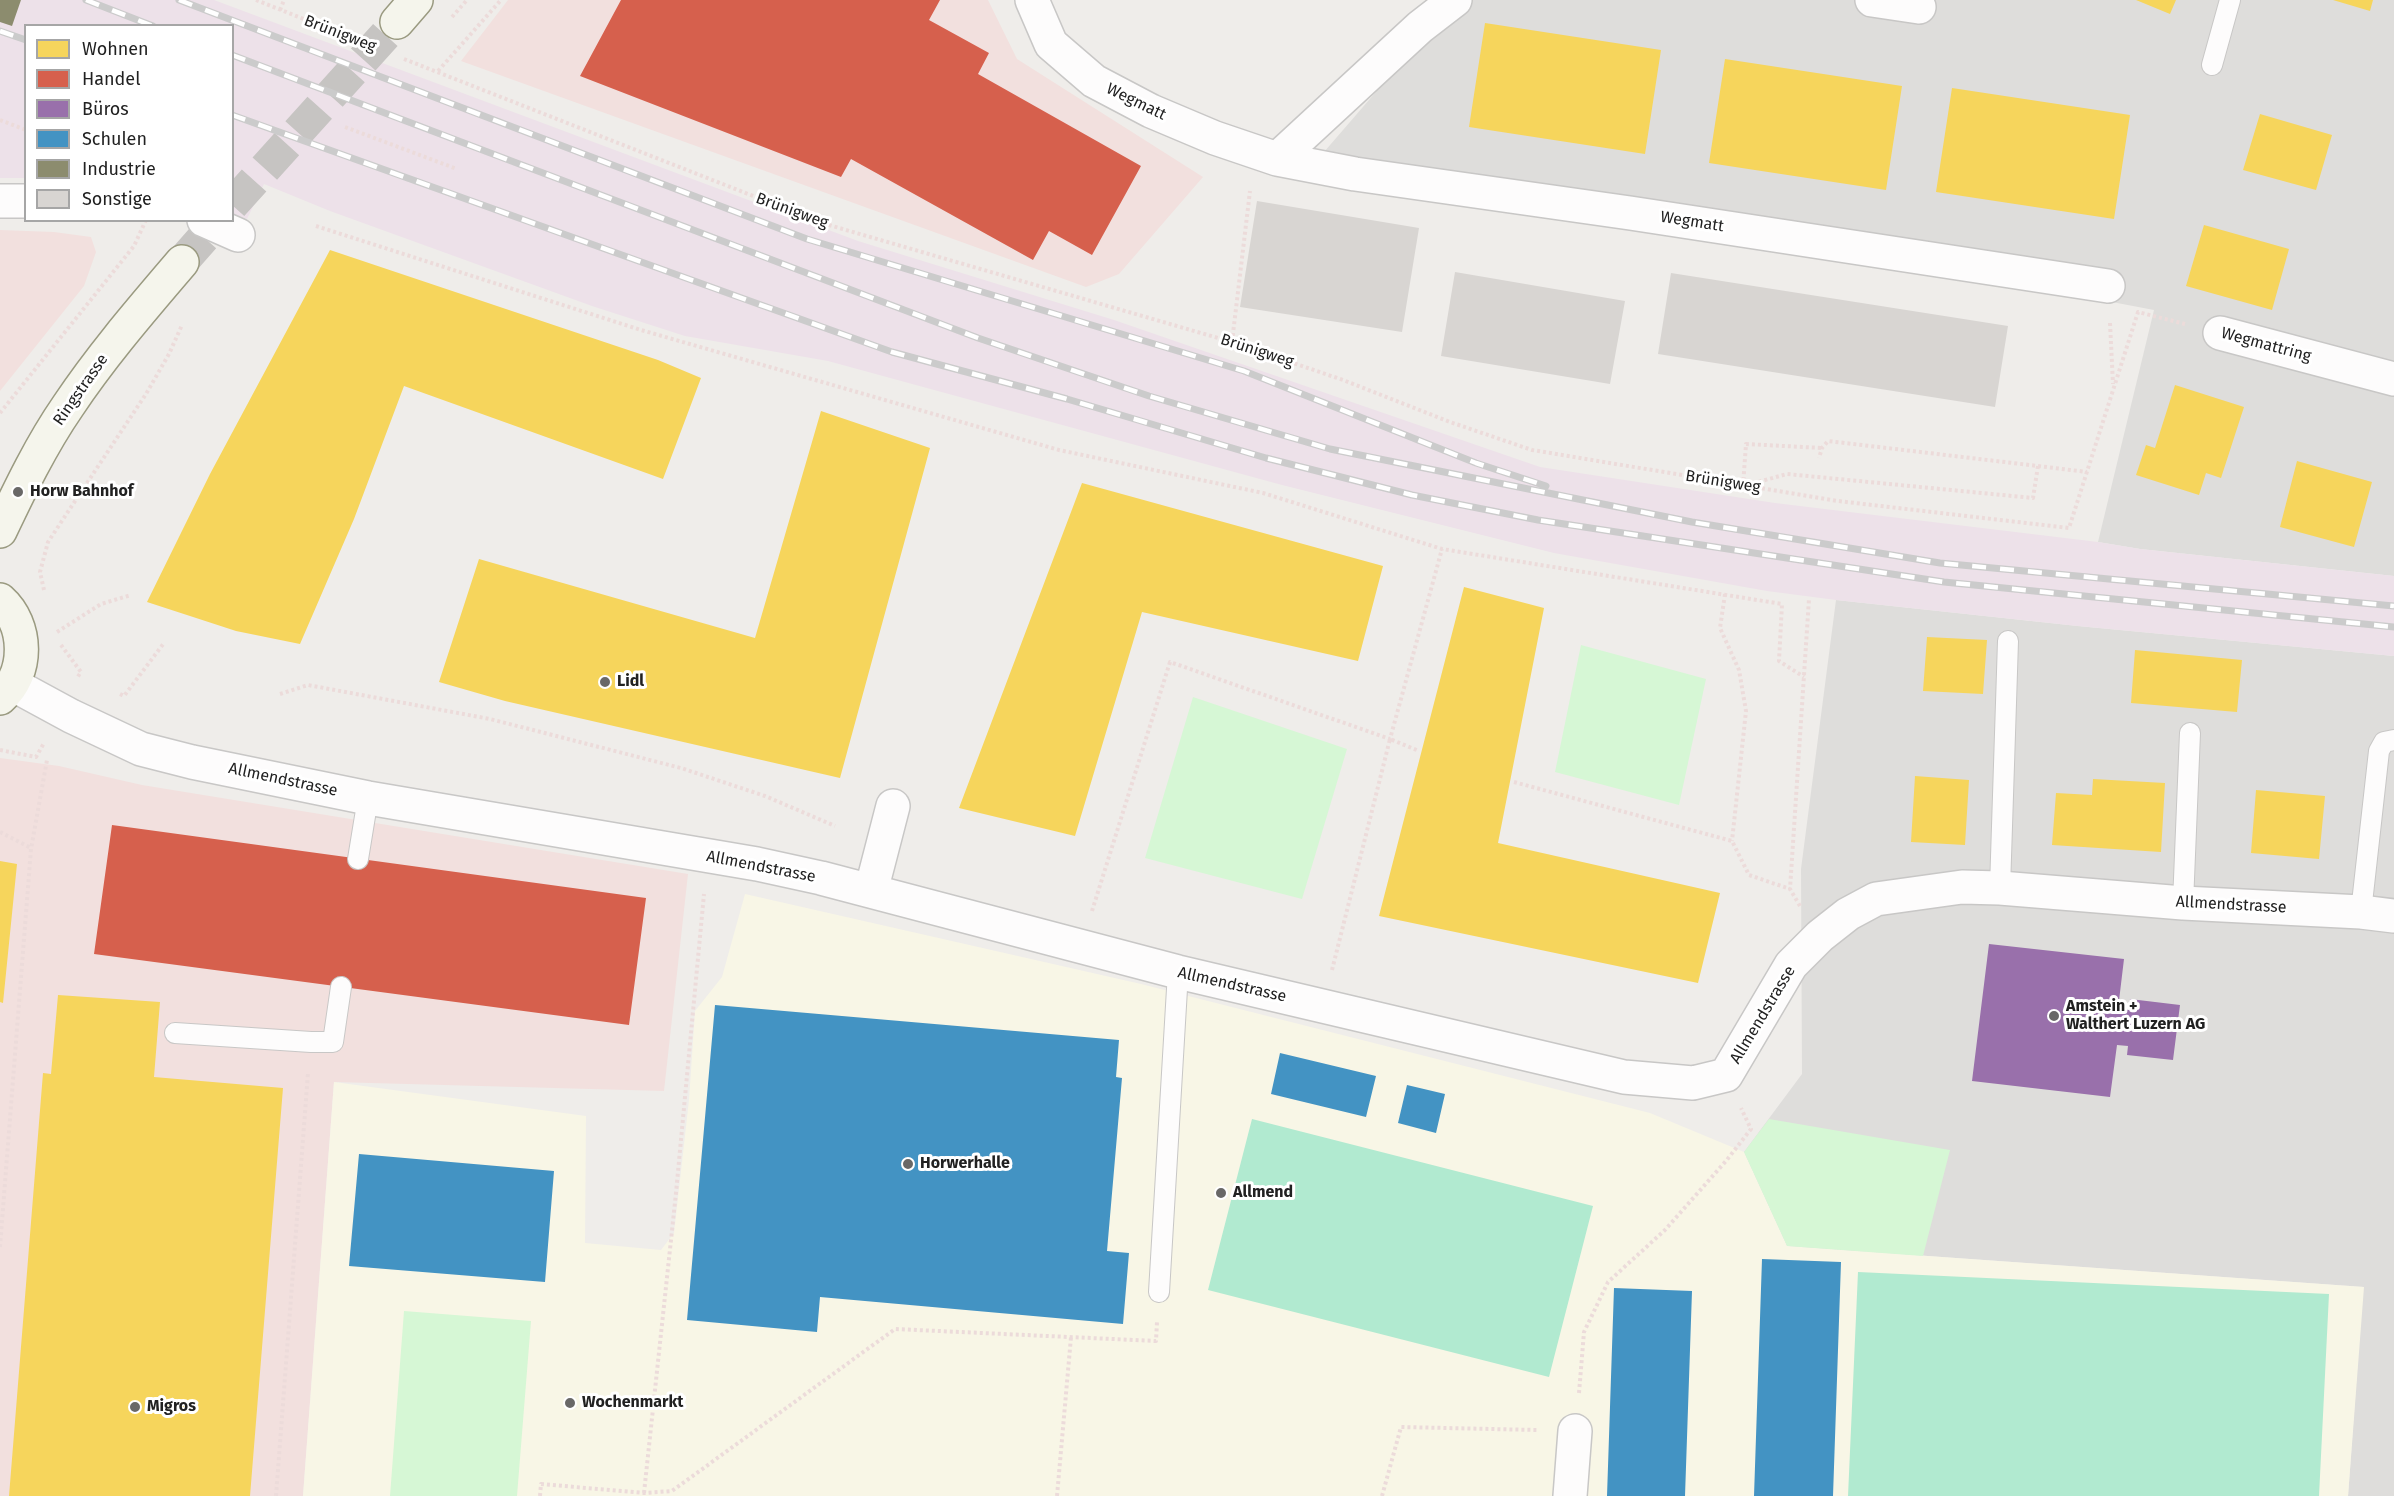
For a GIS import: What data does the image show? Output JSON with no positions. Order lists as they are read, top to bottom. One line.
{"streets":{"main road":["Ringstrasse"],"street":["Wegmatt","Wegmattring","Allmendstrasse"],"path":["Brünigweg"]},"crossings":[["Brünigweg","Wegmattring"]],"places":["Horw Bahnhof","Lidl","Amstein + Walthert Luzern AG","Horwerhalle","Allmend","Wochenmarkt","Migros"],"legend":["Wohnen","Handel","Büros","Schulen","Industrie","Sonstige"]}
